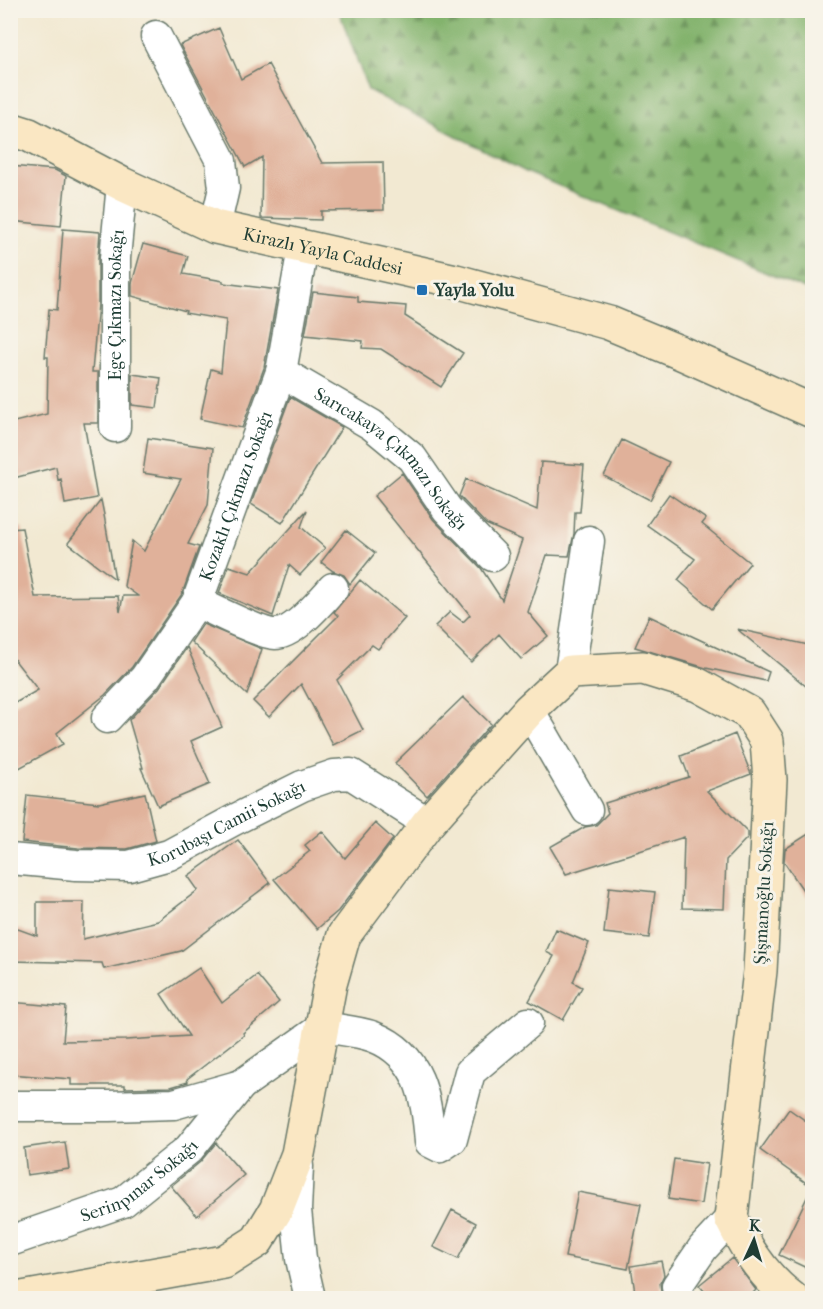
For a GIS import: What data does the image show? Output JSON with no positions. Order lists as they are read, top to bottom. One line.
{"streets":{"street":["Kirazlı Yayla Caddesi","Ege Çıkmazı Sokağı","Sarıcakaya Çıkmazı Sokağı","Kozaklı Çıkmazı Sokağı","Korubaşı Camii Sokağı","Şişmanoğlu Sokağı","Serinpınar Sokağı"]},"crossings":[["Kirazlı Yayla Caddesi","Ege Çıkmazı Sokağı"],["Kirazlı Yayla Caddesi","Kozaklı Çıkmazı Sokağı"],["Sarıcakaya Çıkmazı Sokağı","Kozaklı Çıkmazı Sokağı"]],"places":{"transit":["Yayla Yolu"]},"north":"top"}
